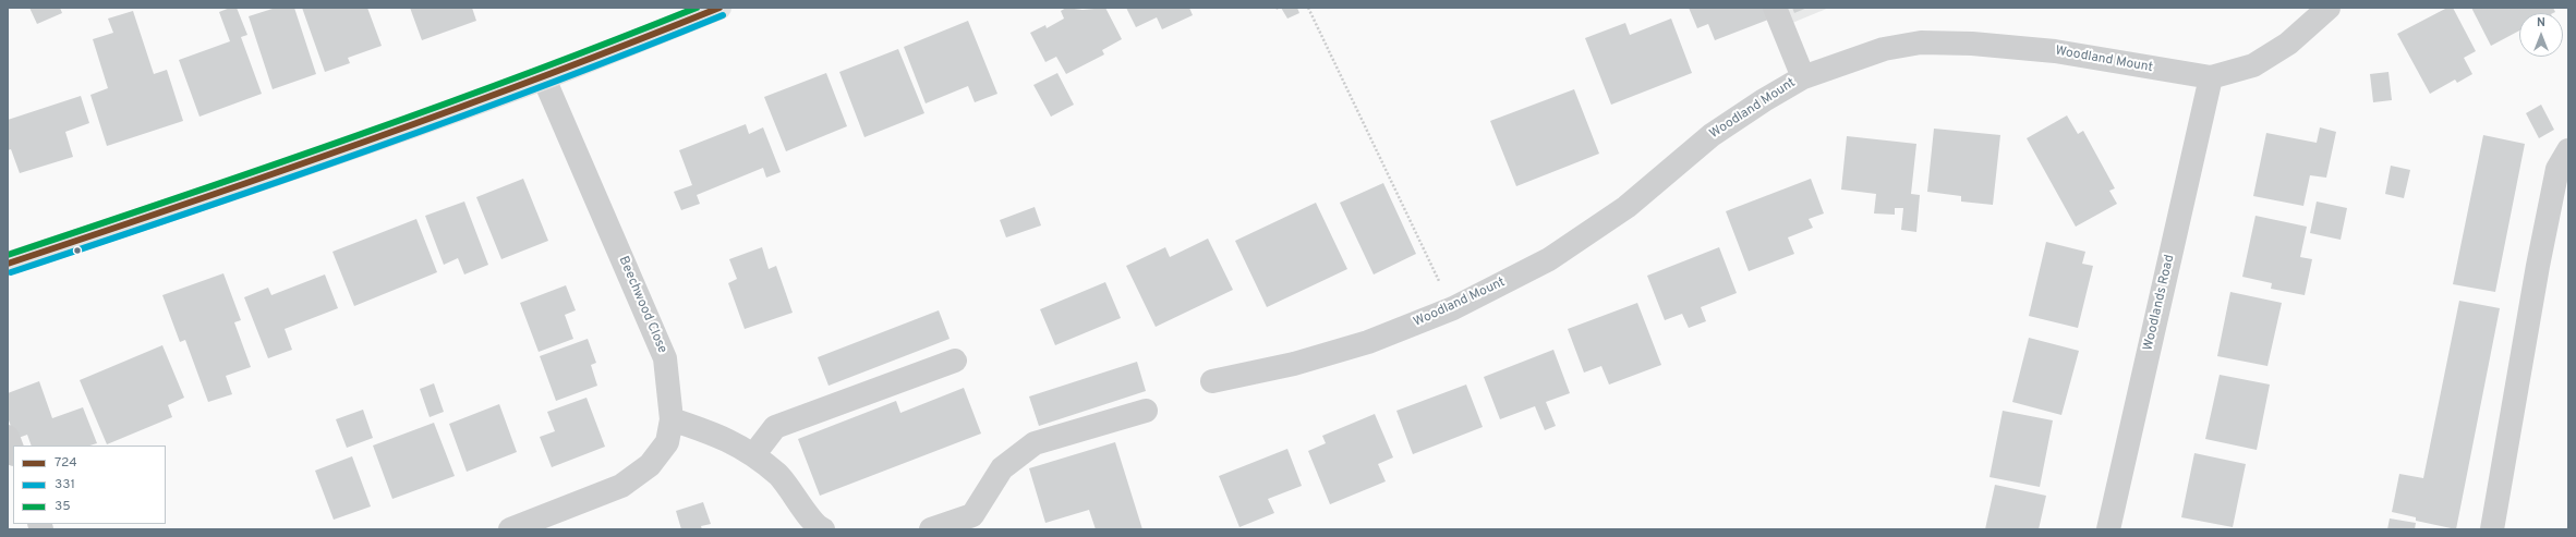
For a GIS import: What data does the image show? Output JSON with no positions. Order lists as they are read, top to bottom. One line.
{"streets":{"street":["Woodland Mount","Woodlands Road","Beechwood Close"]},"crossings":[["Woodland Mount","Woodlands Road"]],"lines":["transit line 724","transit line 35","transit line 331"],"legend":["724","331","35"],"north":"top"}
